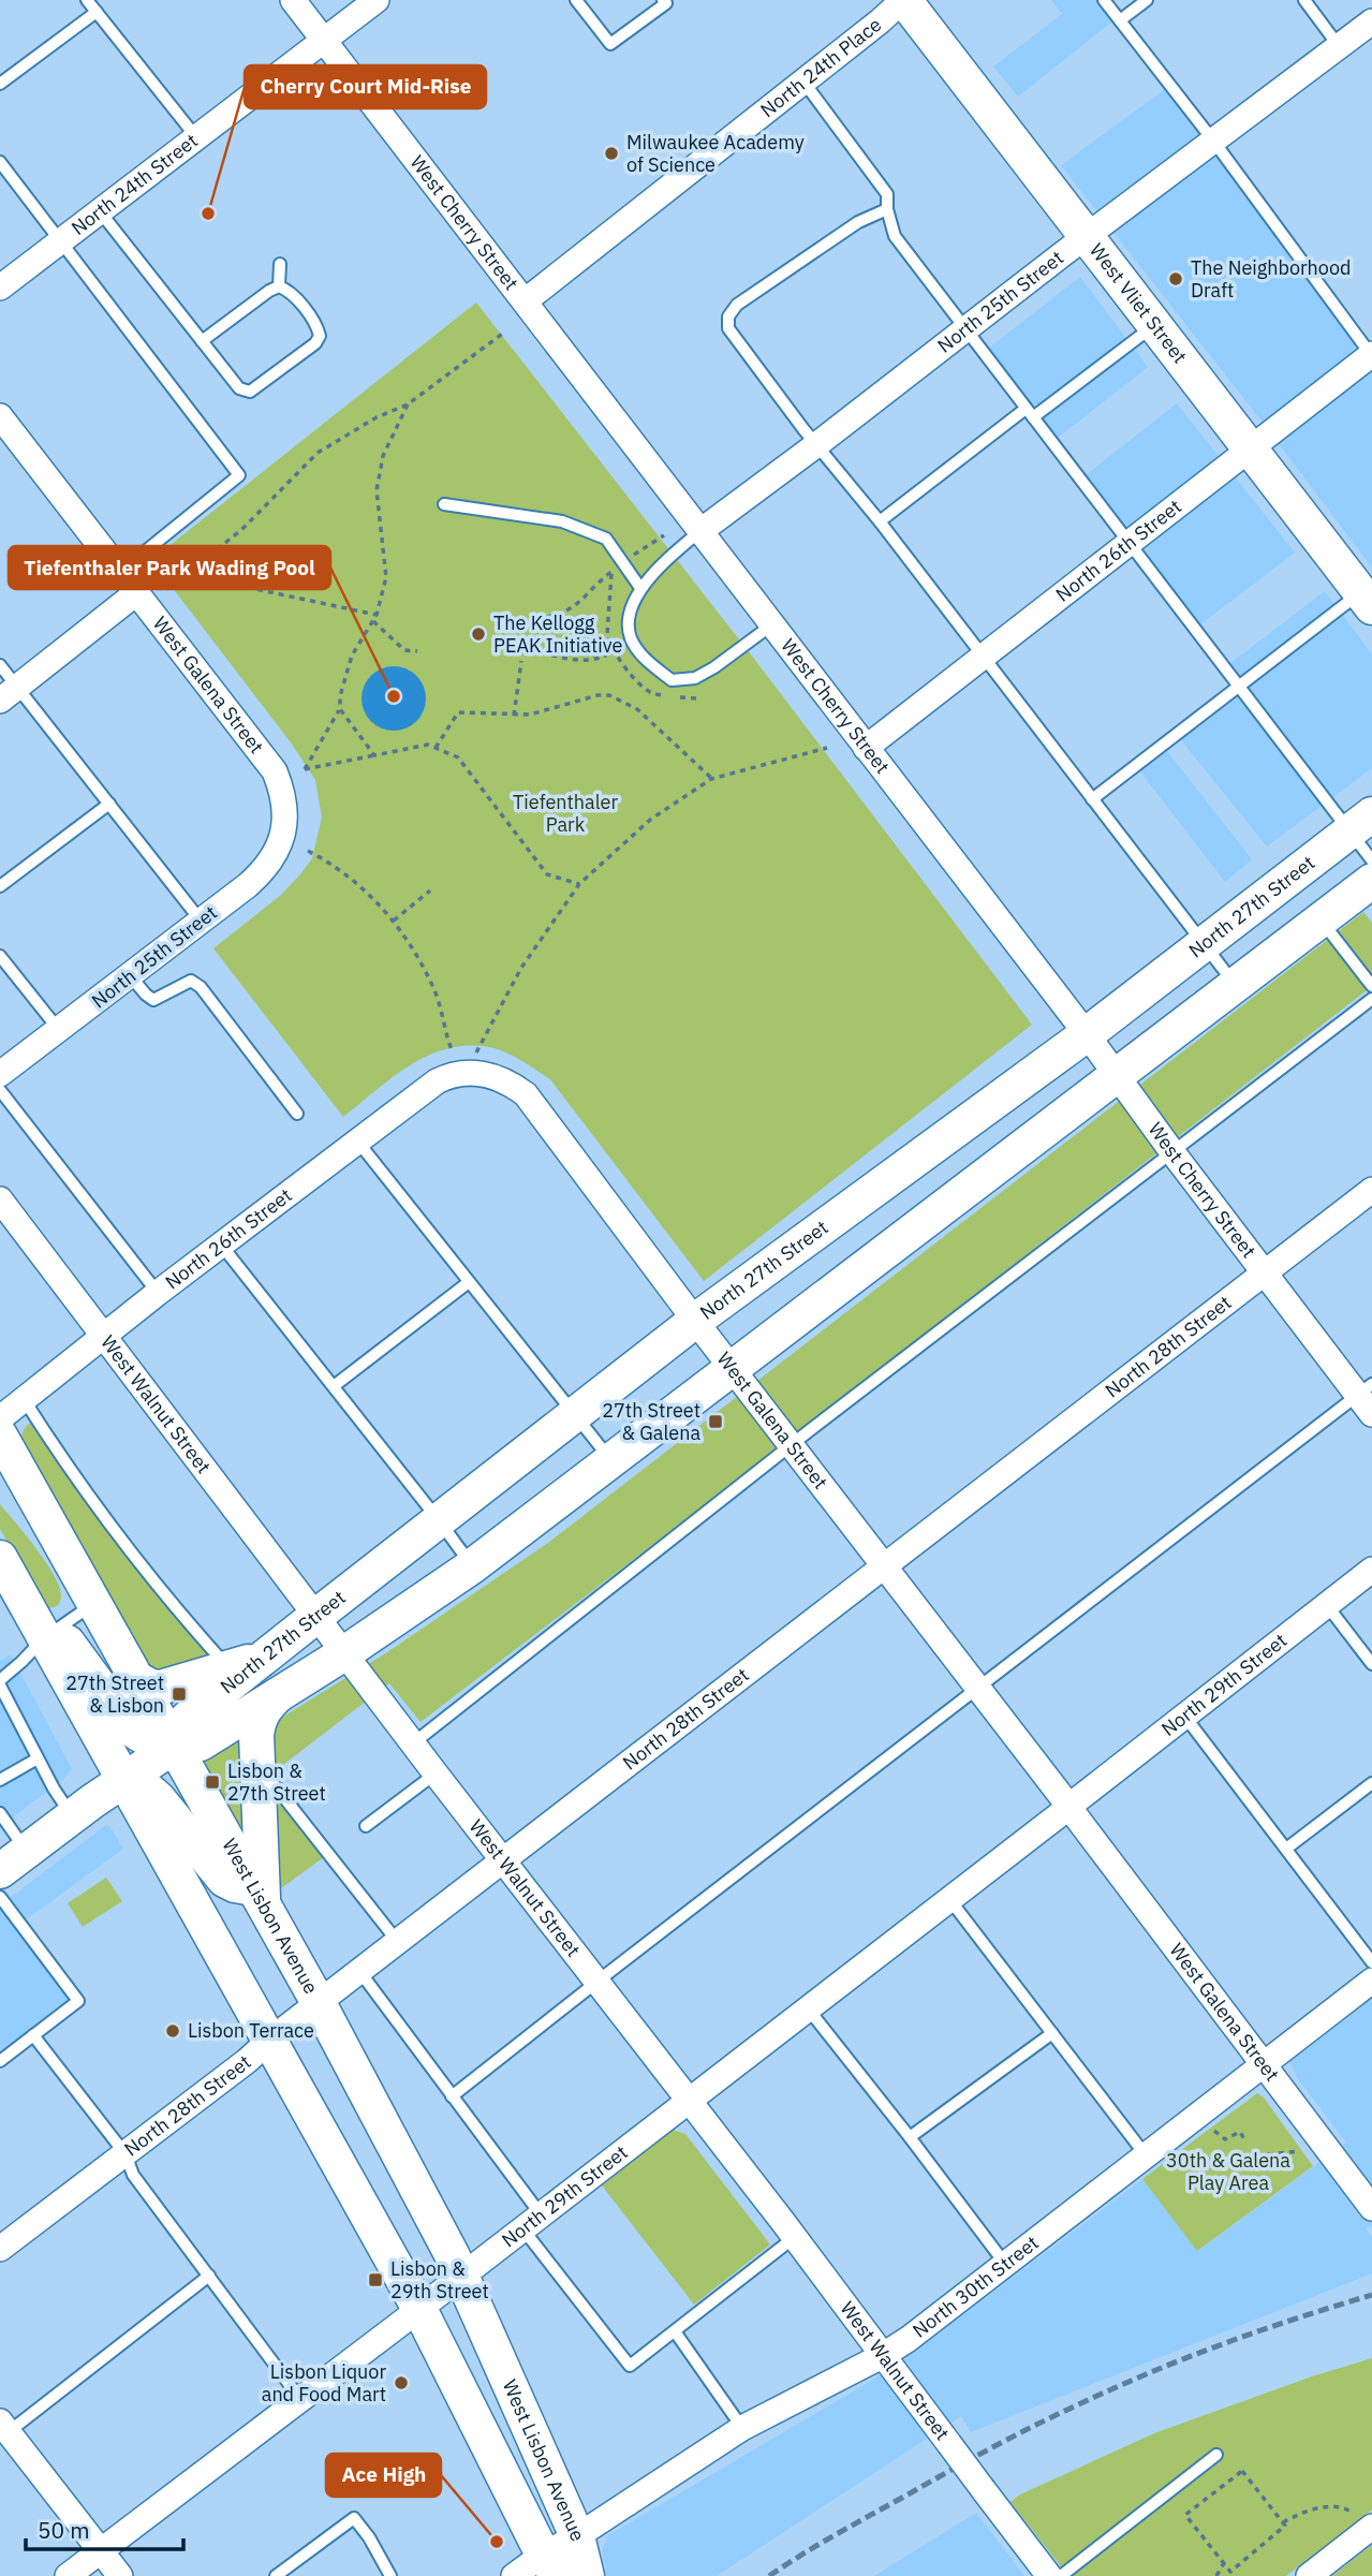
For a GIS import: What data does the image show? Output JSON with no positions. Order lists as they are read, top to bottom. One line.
{"streets":{"main road":["West Vliet Street","North 27th Street","West Lisbon Avenue"],"street":["North 24th Place","North 24th Street","West Cherry Street","North 25th Street","North 26th Street","West Galena Street","North 28th Street","West Walnut Street","North 29th Street","North 30th Street"]},"crossings":[["North 24th Place","West Cherry Street"],["North 24th Place","West Vliet Street"],["North 24th Street","West Cherry Street"],["West Cherry Street","North 25th Street"],["West Cherry Street","North 26th Street"],["West Cherry Street","North 27th Street"],["West Cherry Street","North 28th Street"],["North 25th Street","West Vliet Street"],["North 25th Street","West Galena Street"],["West Vliet Street","North 26th Street"],["North 26th Street","West Galena Street"],["North 26th Street","West Walnut Street"],["West Galena Street","North 27th Street"],["West Galena Street","North 28th Street"],["West Galena Street","North 29th Street"],["West Galena Street","North 30th Street"],["North 27th Street","West Walnut Street"],["North 27th Street","West Lisbon Avenue"],["North 28th Street","West Walnut Street"],["North 28th Street","West Lisbon Avenue"],["West Walnut Street","North 29th Street"],["West Walnut Street","North 30th Street"],["North 29th Street","West Lisbon Avenue"],["West Lisbon Avenue","North 30th Street"]],"parks":["Tiefenthaler Park","30th & Galena Play Area"],"places":{"other":["Milwaukee Academy of Science","Cherry Court Mid-Rise","The Neighborhood Draft","The Kellogg PEAK Initiative","Tiefenthaler Park Wading Pool","Lisbon Terrace","Lisbon Liquor and Food Mart","Ace High"],"transit":["27th Street & Galena","27th Street & Lisbon","Lisbon & 27th Street","Lisbon & 29th Street"]},"scale_bar":"50 m"}
